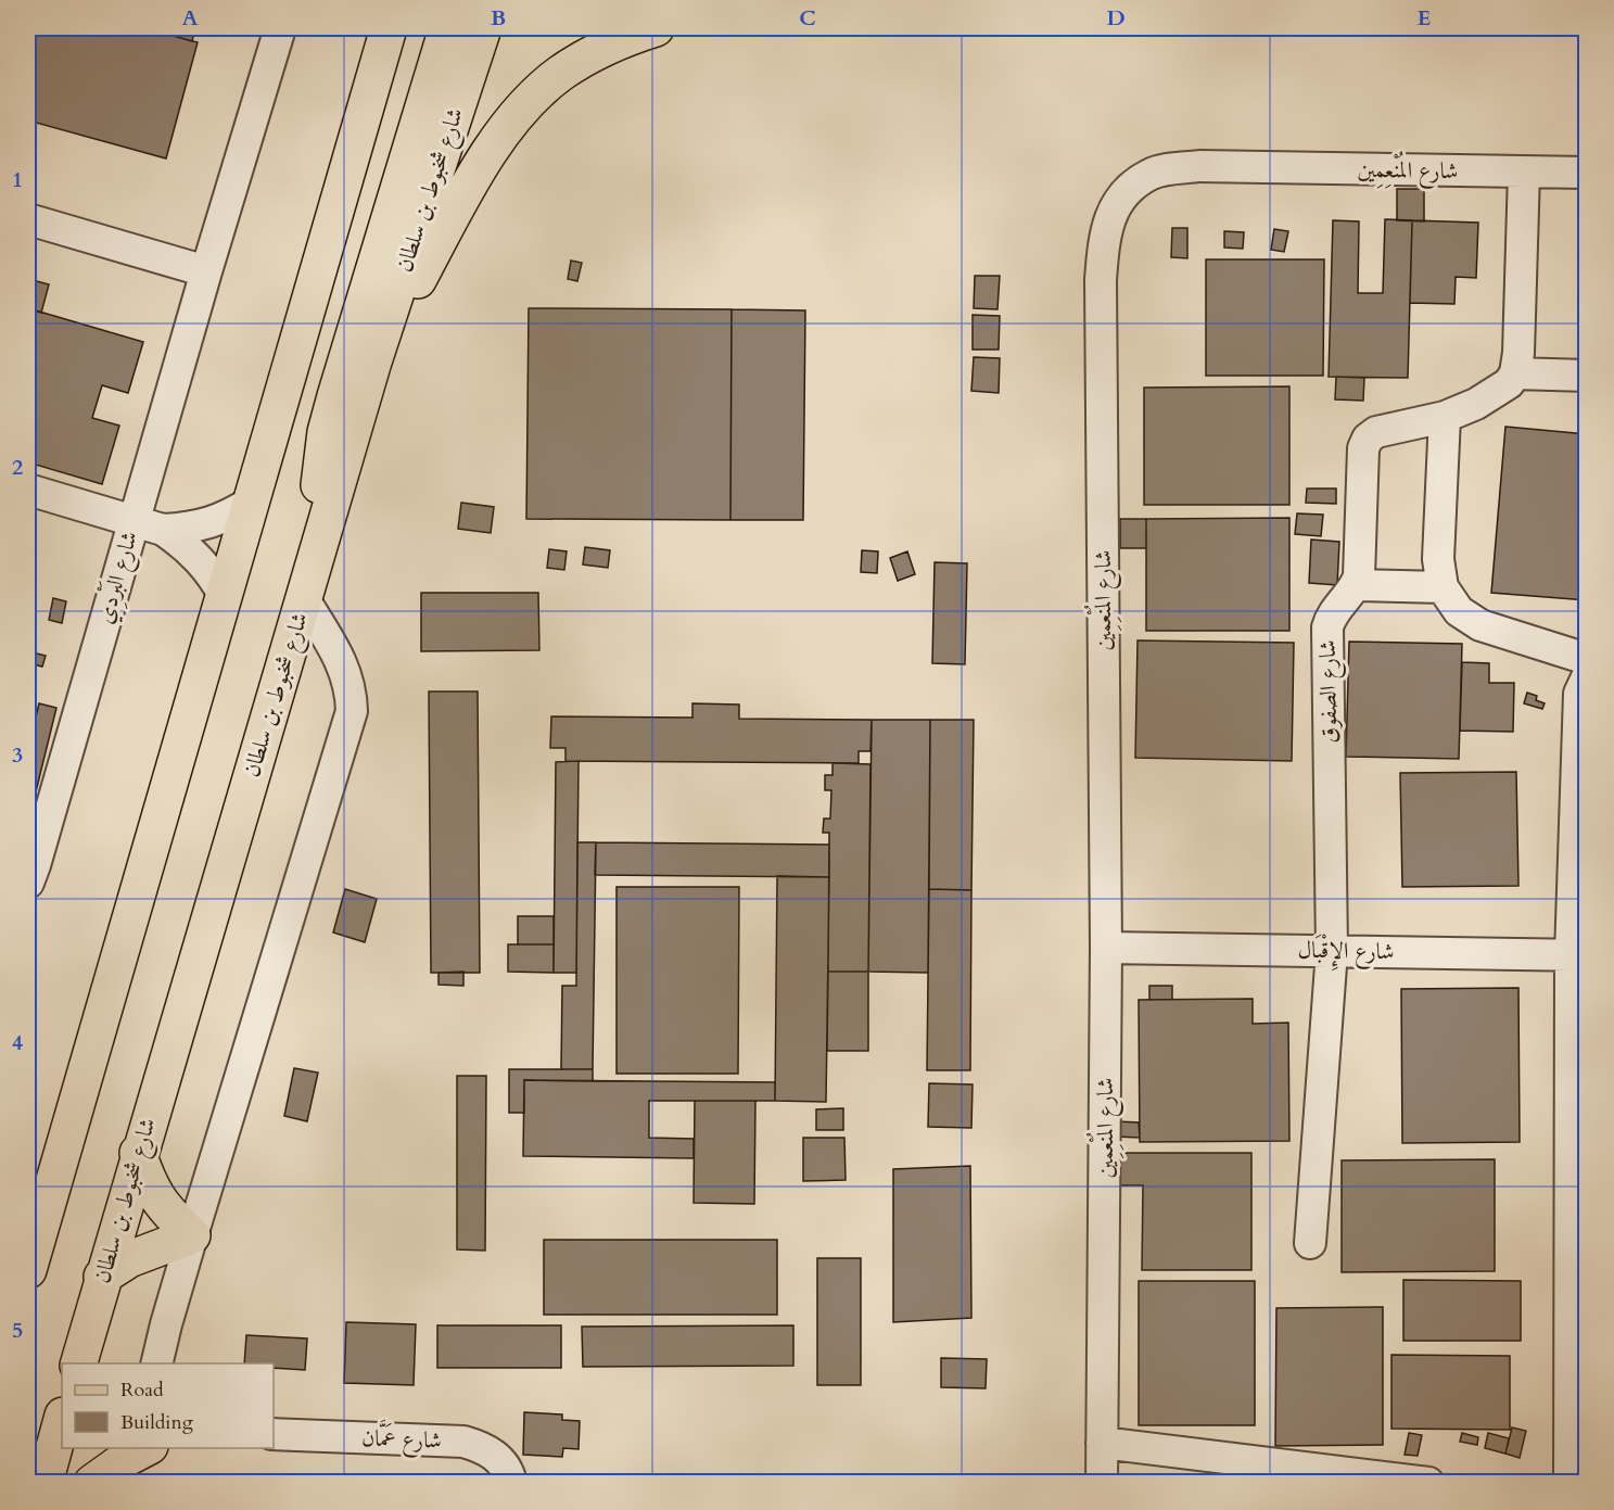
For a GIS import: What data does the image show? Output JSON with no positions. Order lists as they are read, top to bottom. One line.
{"streets":{"main road":["شارع شخبوط بن سلطان"],"street":["شارع المُنْعِمِين","شارع البَرْدِي","شارع الصفوق","شارع الإِقْبَال","شارع عَمَّان"]},"crossings":[["شارع المُنْعِمِين","شارع الإِقْبَال"],["شارع الصفوق","شارع الإِقْبَال"]],"legend":["Road","Building"],"grid":{"columns":["A","B","C","D","E"],"rows":["1","2","3","4","5"]}}
